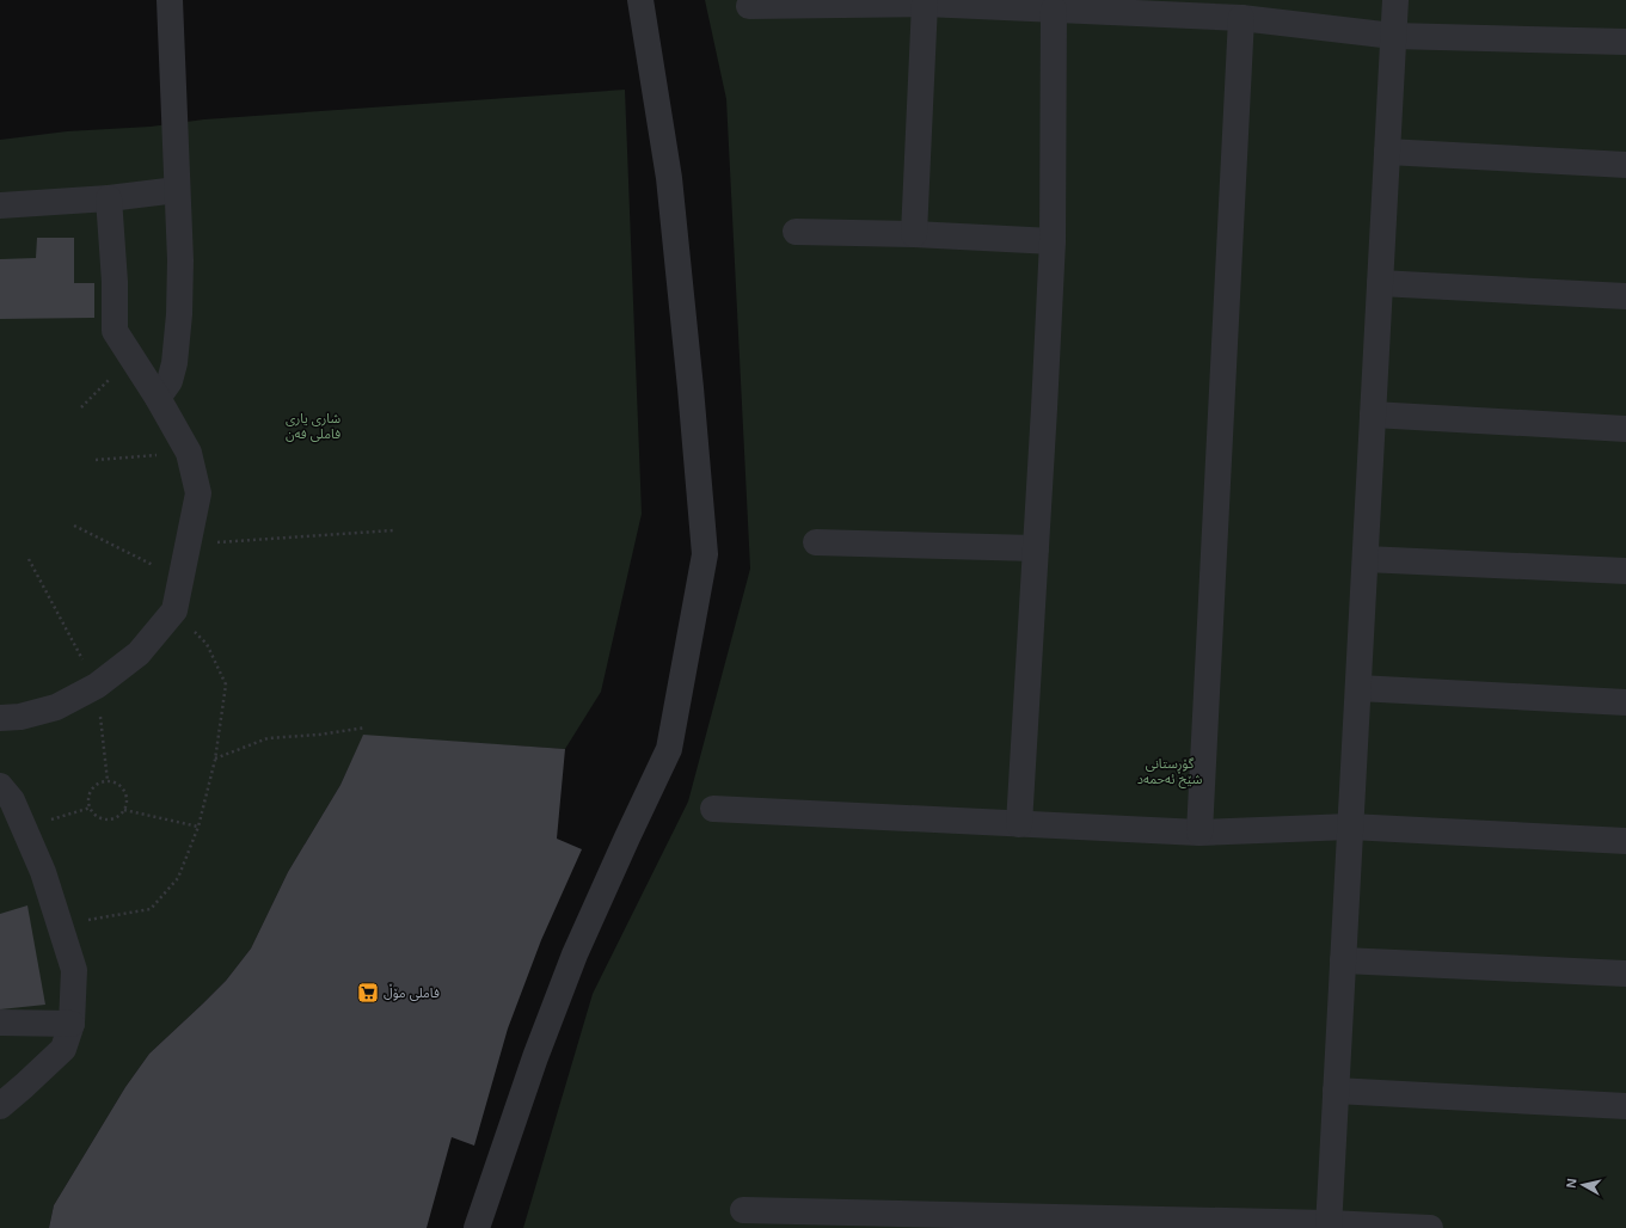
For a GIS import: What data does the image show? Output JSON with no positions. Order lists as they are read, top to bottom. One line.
{"parks":["شاری یاری فاملی فەن","گۆڕستانی شێخ ئەحمەد"],"places":{"supermarket":["فاملی مۆڵ"]},"north":"left"}
